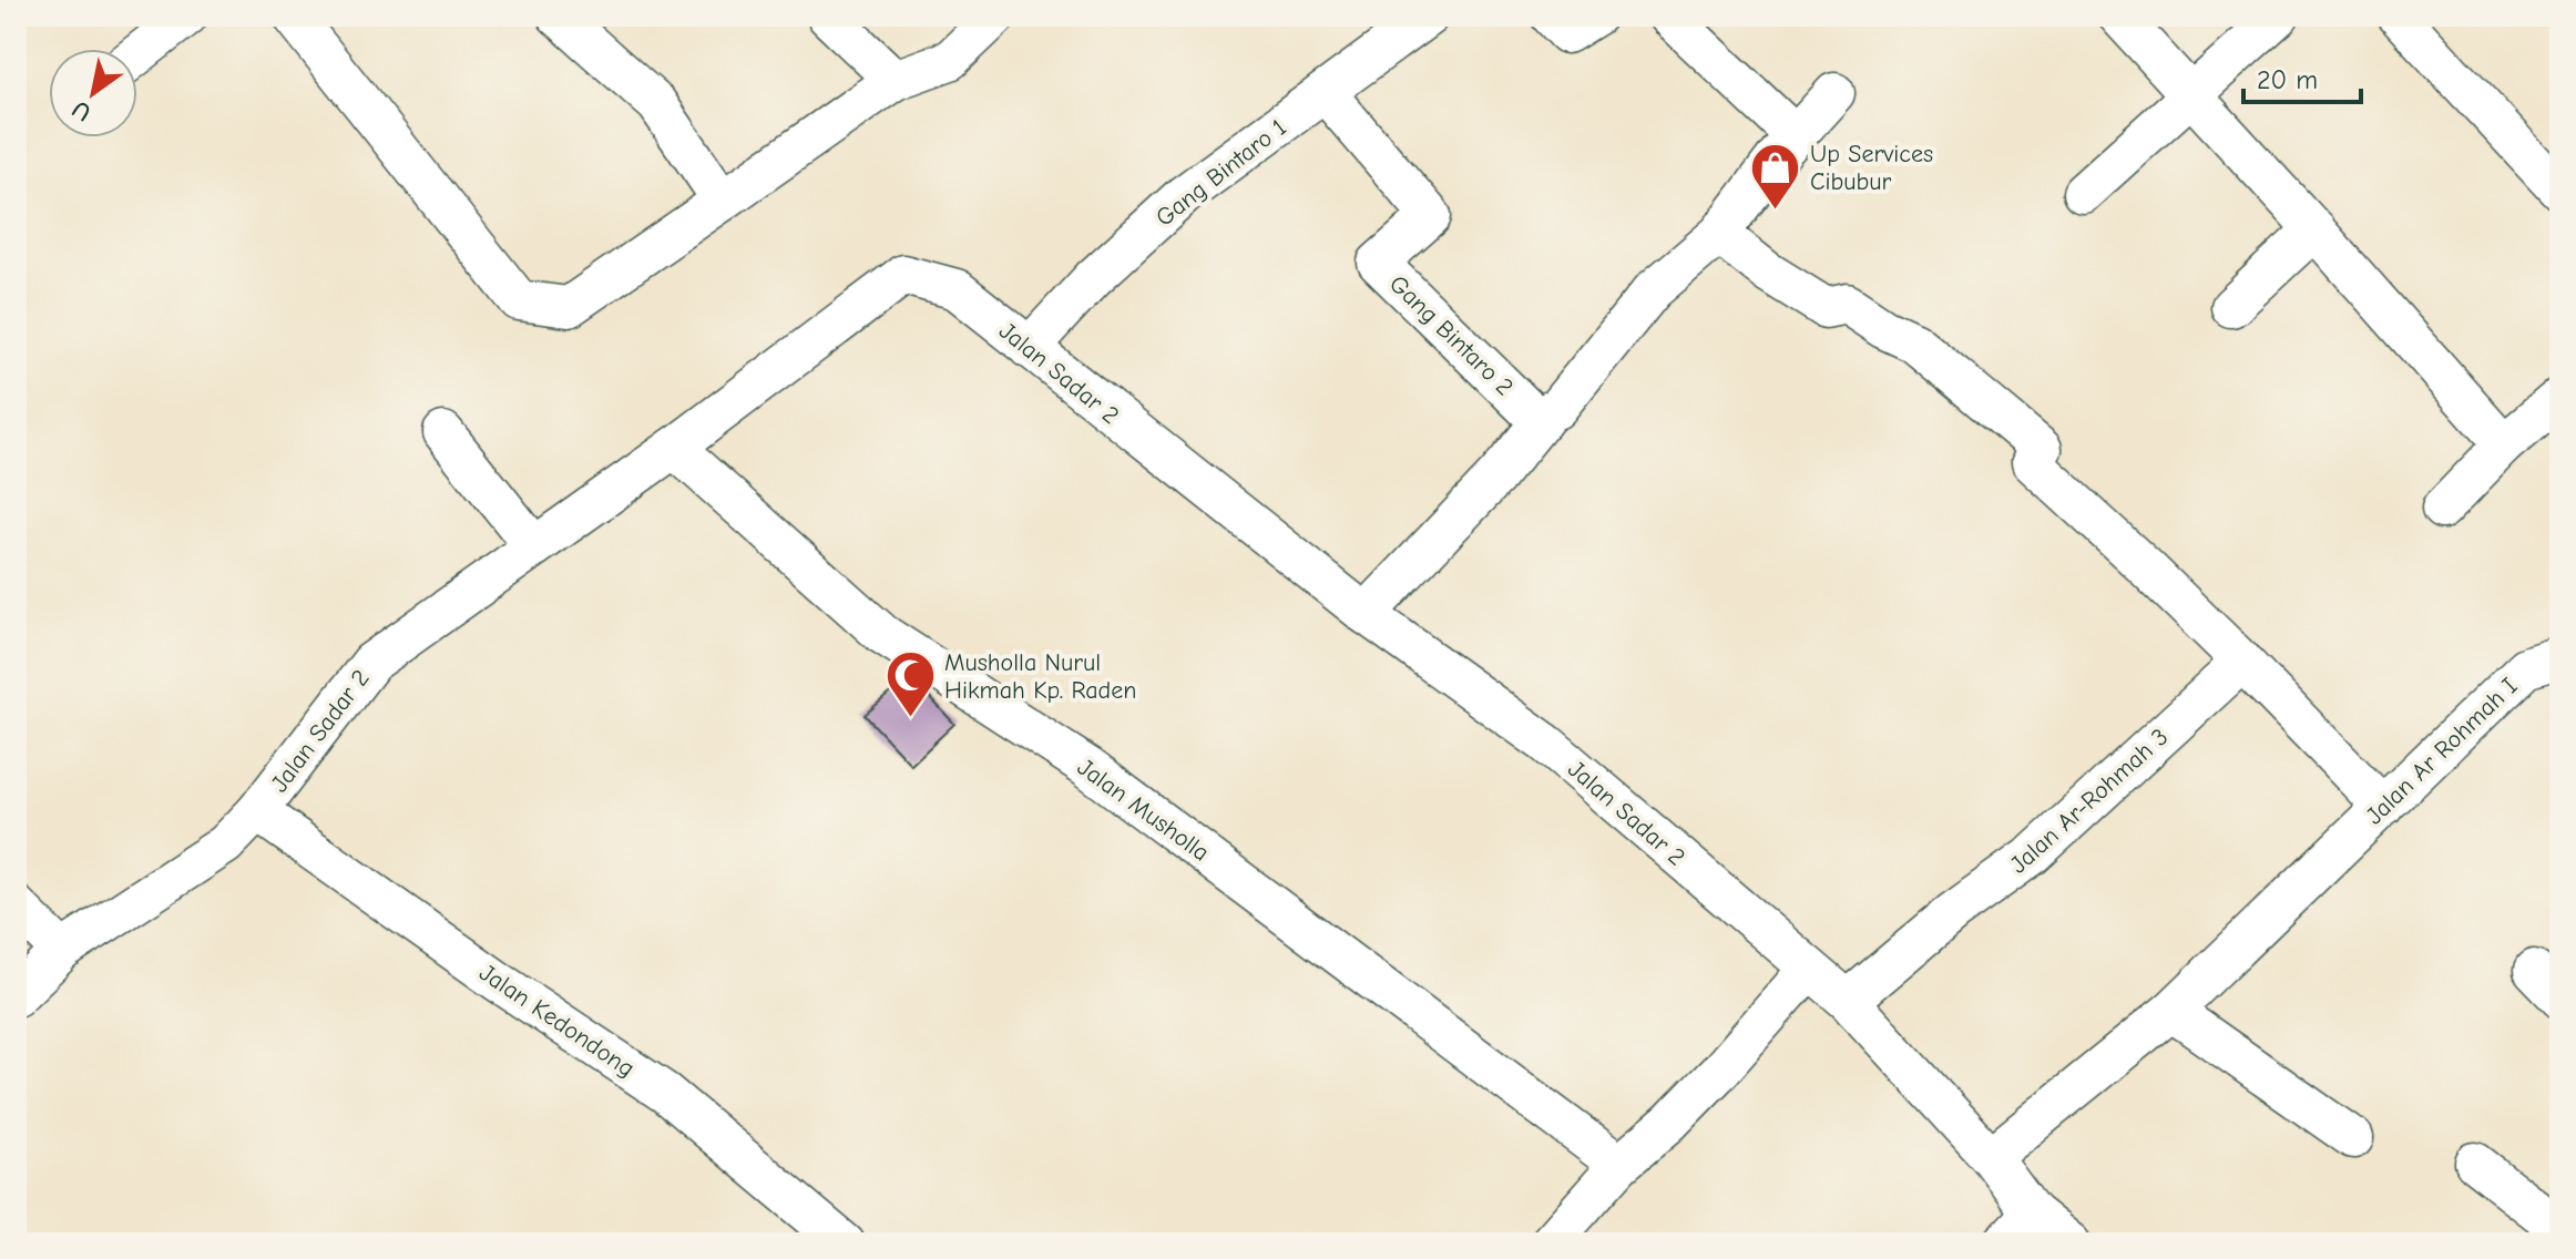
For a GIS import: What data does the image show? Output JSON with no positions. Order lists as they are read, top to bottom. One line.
{"streets":{"street":["Gang Bintaro 1","Gang Bintaro 2","Jalan Sadar 2","Jalan Ar Rohmah I","Jalan Ar-Rohmah 3","Jalan Musholla","Jalan Kedondong"]},"crossings":[["Gang Bintaro 1","Gang Bintaro 2"],["Gang Bintaro 1","Jalan Sadar 2"],["Jalan Sadar 2","Jalan Ar Rohmah I"],["Jalan Sadar 2","Jalan Ar-Rohmah 3"],["Jalan Sadar 2","Jalan Musholla"],["Jalan Sadar 2","Jalan Kedondong"]],"places":{"shop":["Up Services Cibubur"],"mosque":["Musholla Nurul Hikmah Kp. Raden"]},"scale_bar":"20 m","north":"bottom left"}
